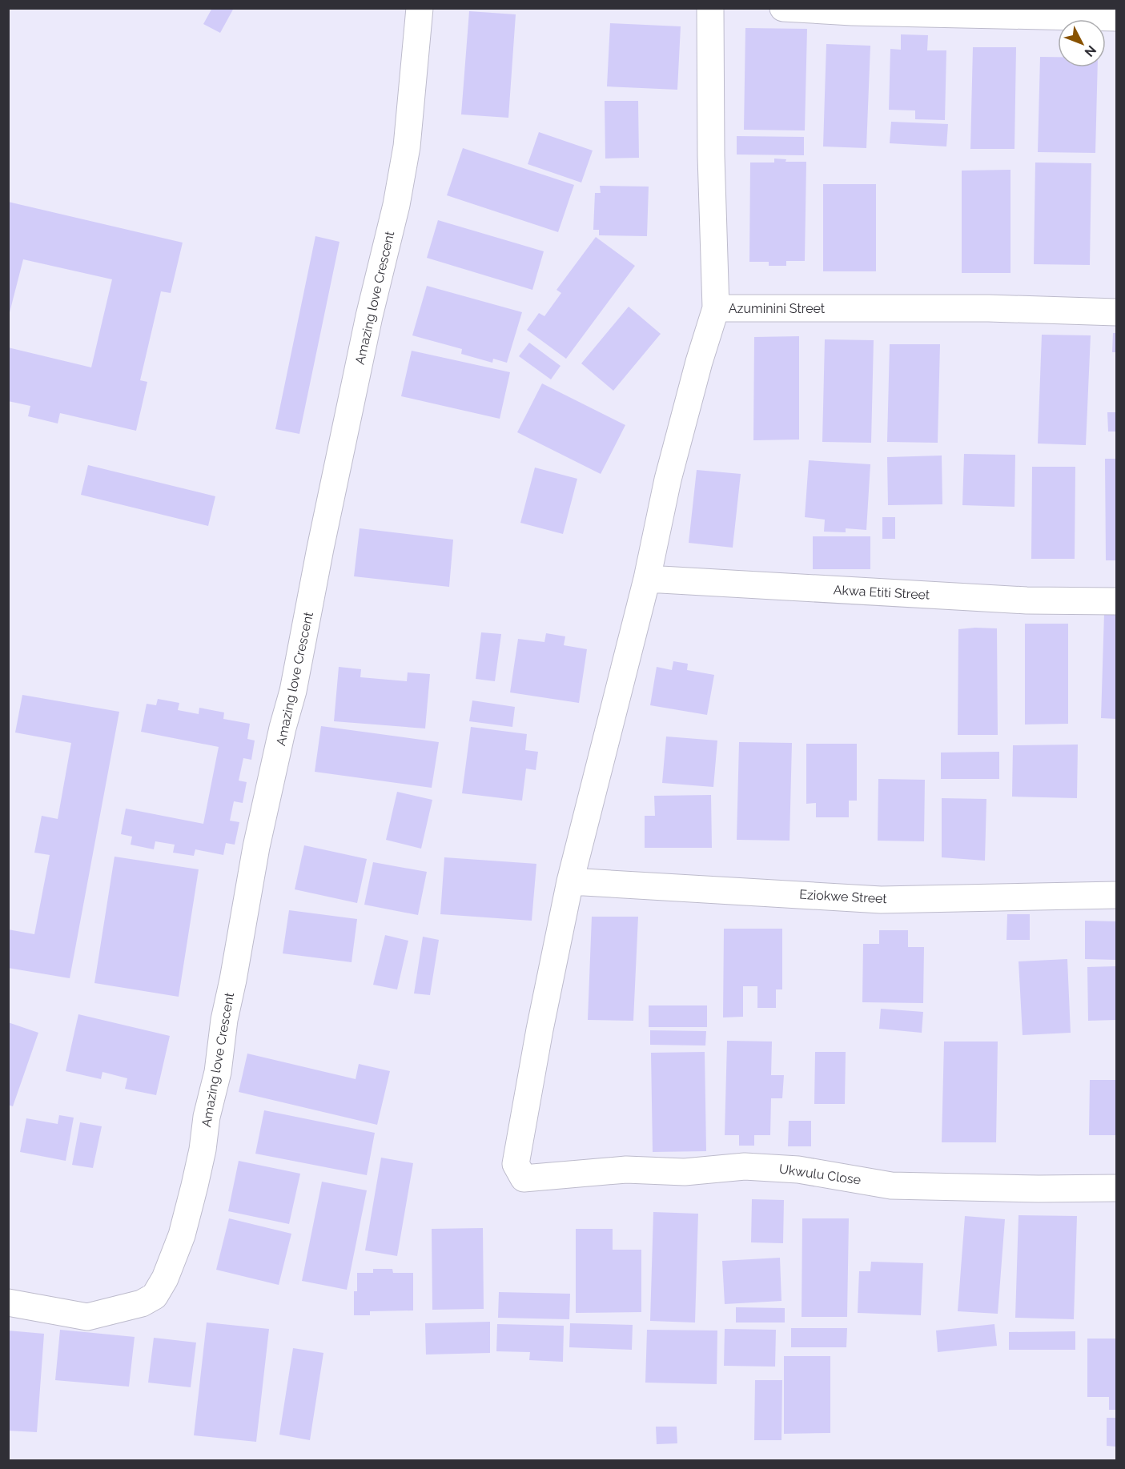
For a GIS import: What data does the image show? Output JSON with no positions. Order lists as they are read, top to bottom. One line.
{"streets":{"street":["Amazing love Crescent","Azuminini Street","Akwa Etiti Street","Eziokwe Street","Ukwulu Close"]},"crossings":[["Azuminini Street","Akwa Etiti Street"],["Azuminini Street","Eziokwe Street"],["Azuminini Street","Ukwulu Close"]],"north":"bottom right"}
